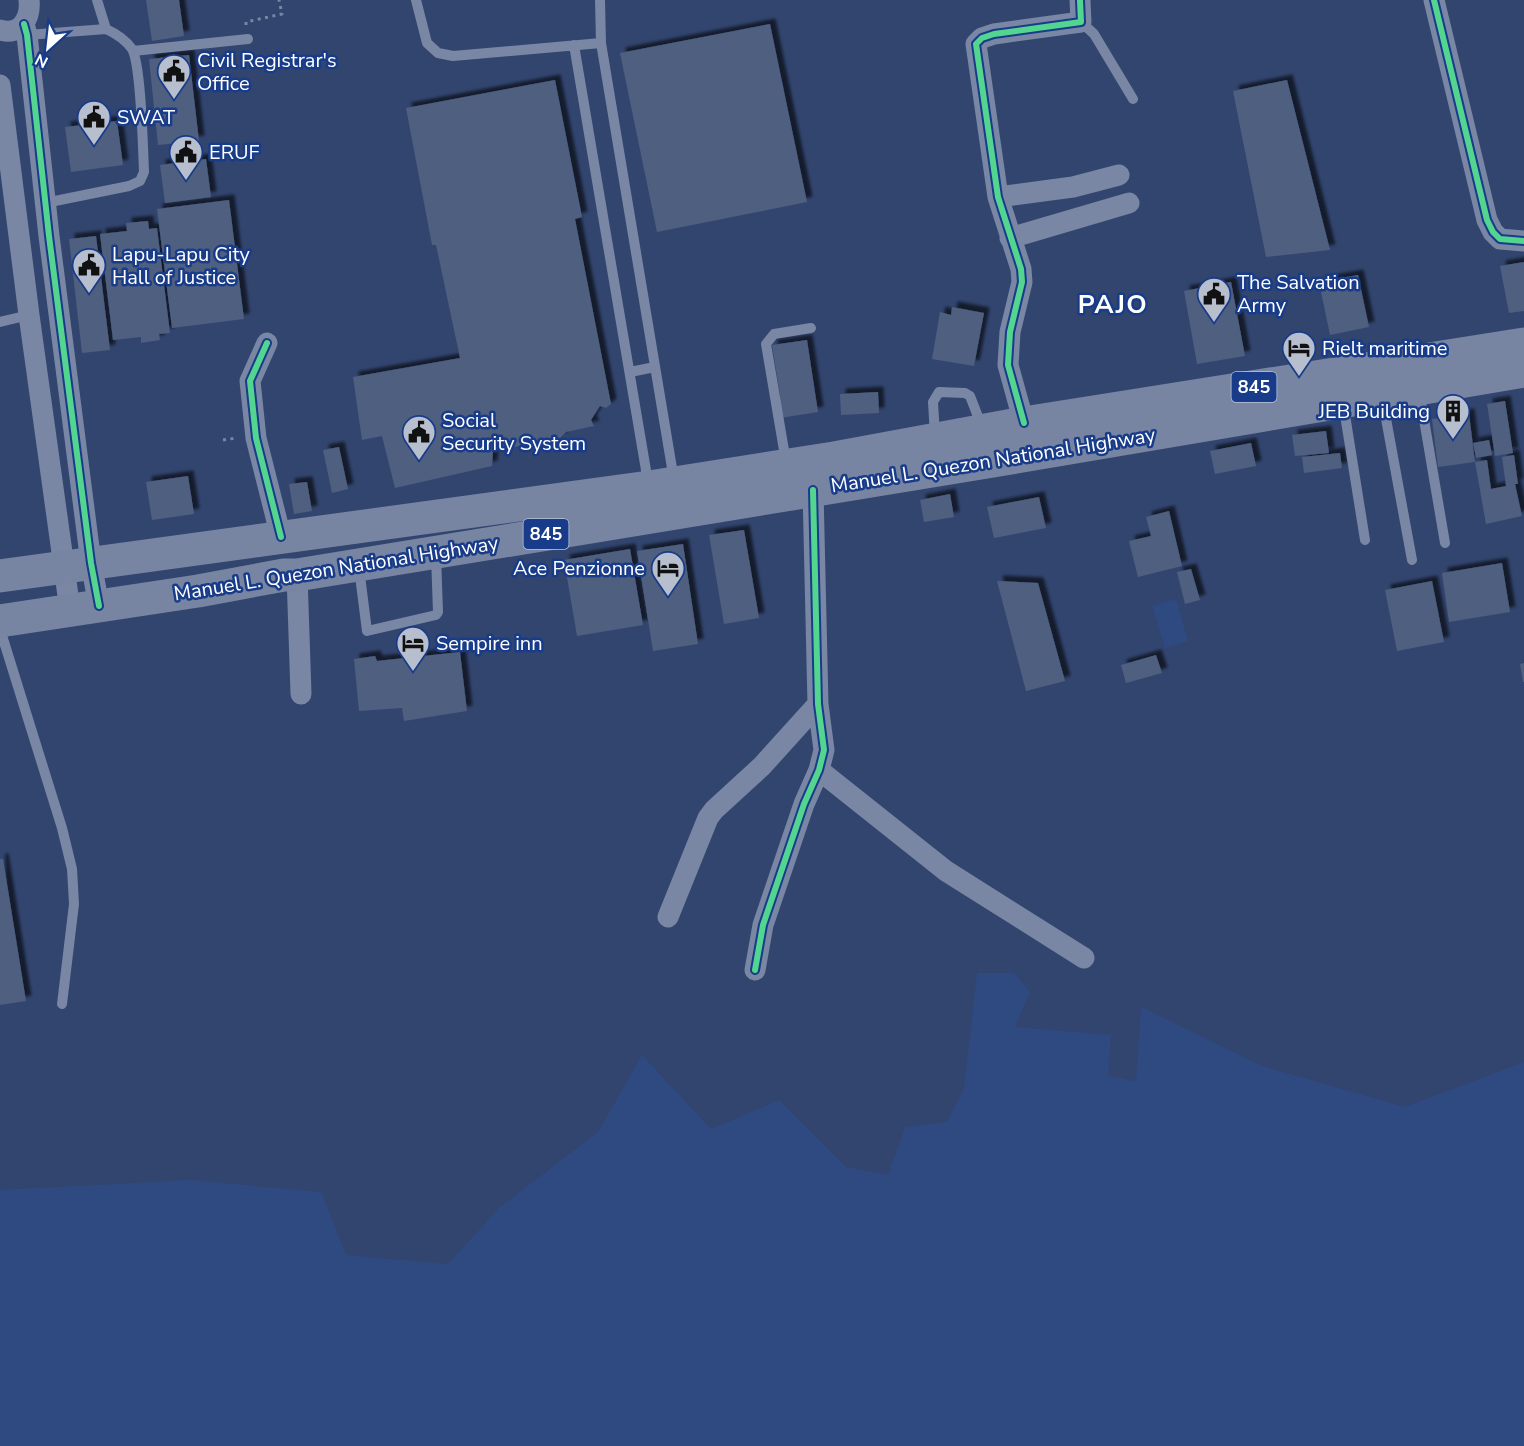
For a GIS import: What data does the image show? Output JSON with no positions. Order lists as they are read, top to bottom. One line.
{"streets":{"main road":["845","Manuel L. Quezon National Highway"]},"districts":["PAJO"],"places":{"public building":["Civil Registrar's Office","SWAT","ERUF","Lapu-Lapu City Hall of Justice","The Salvation Army","Social Security System"],"hotel":["Rielt maritime","Ace Penzionne","Sempire inn"],"building":["JEB Building"]},"north":"bottom left"}
